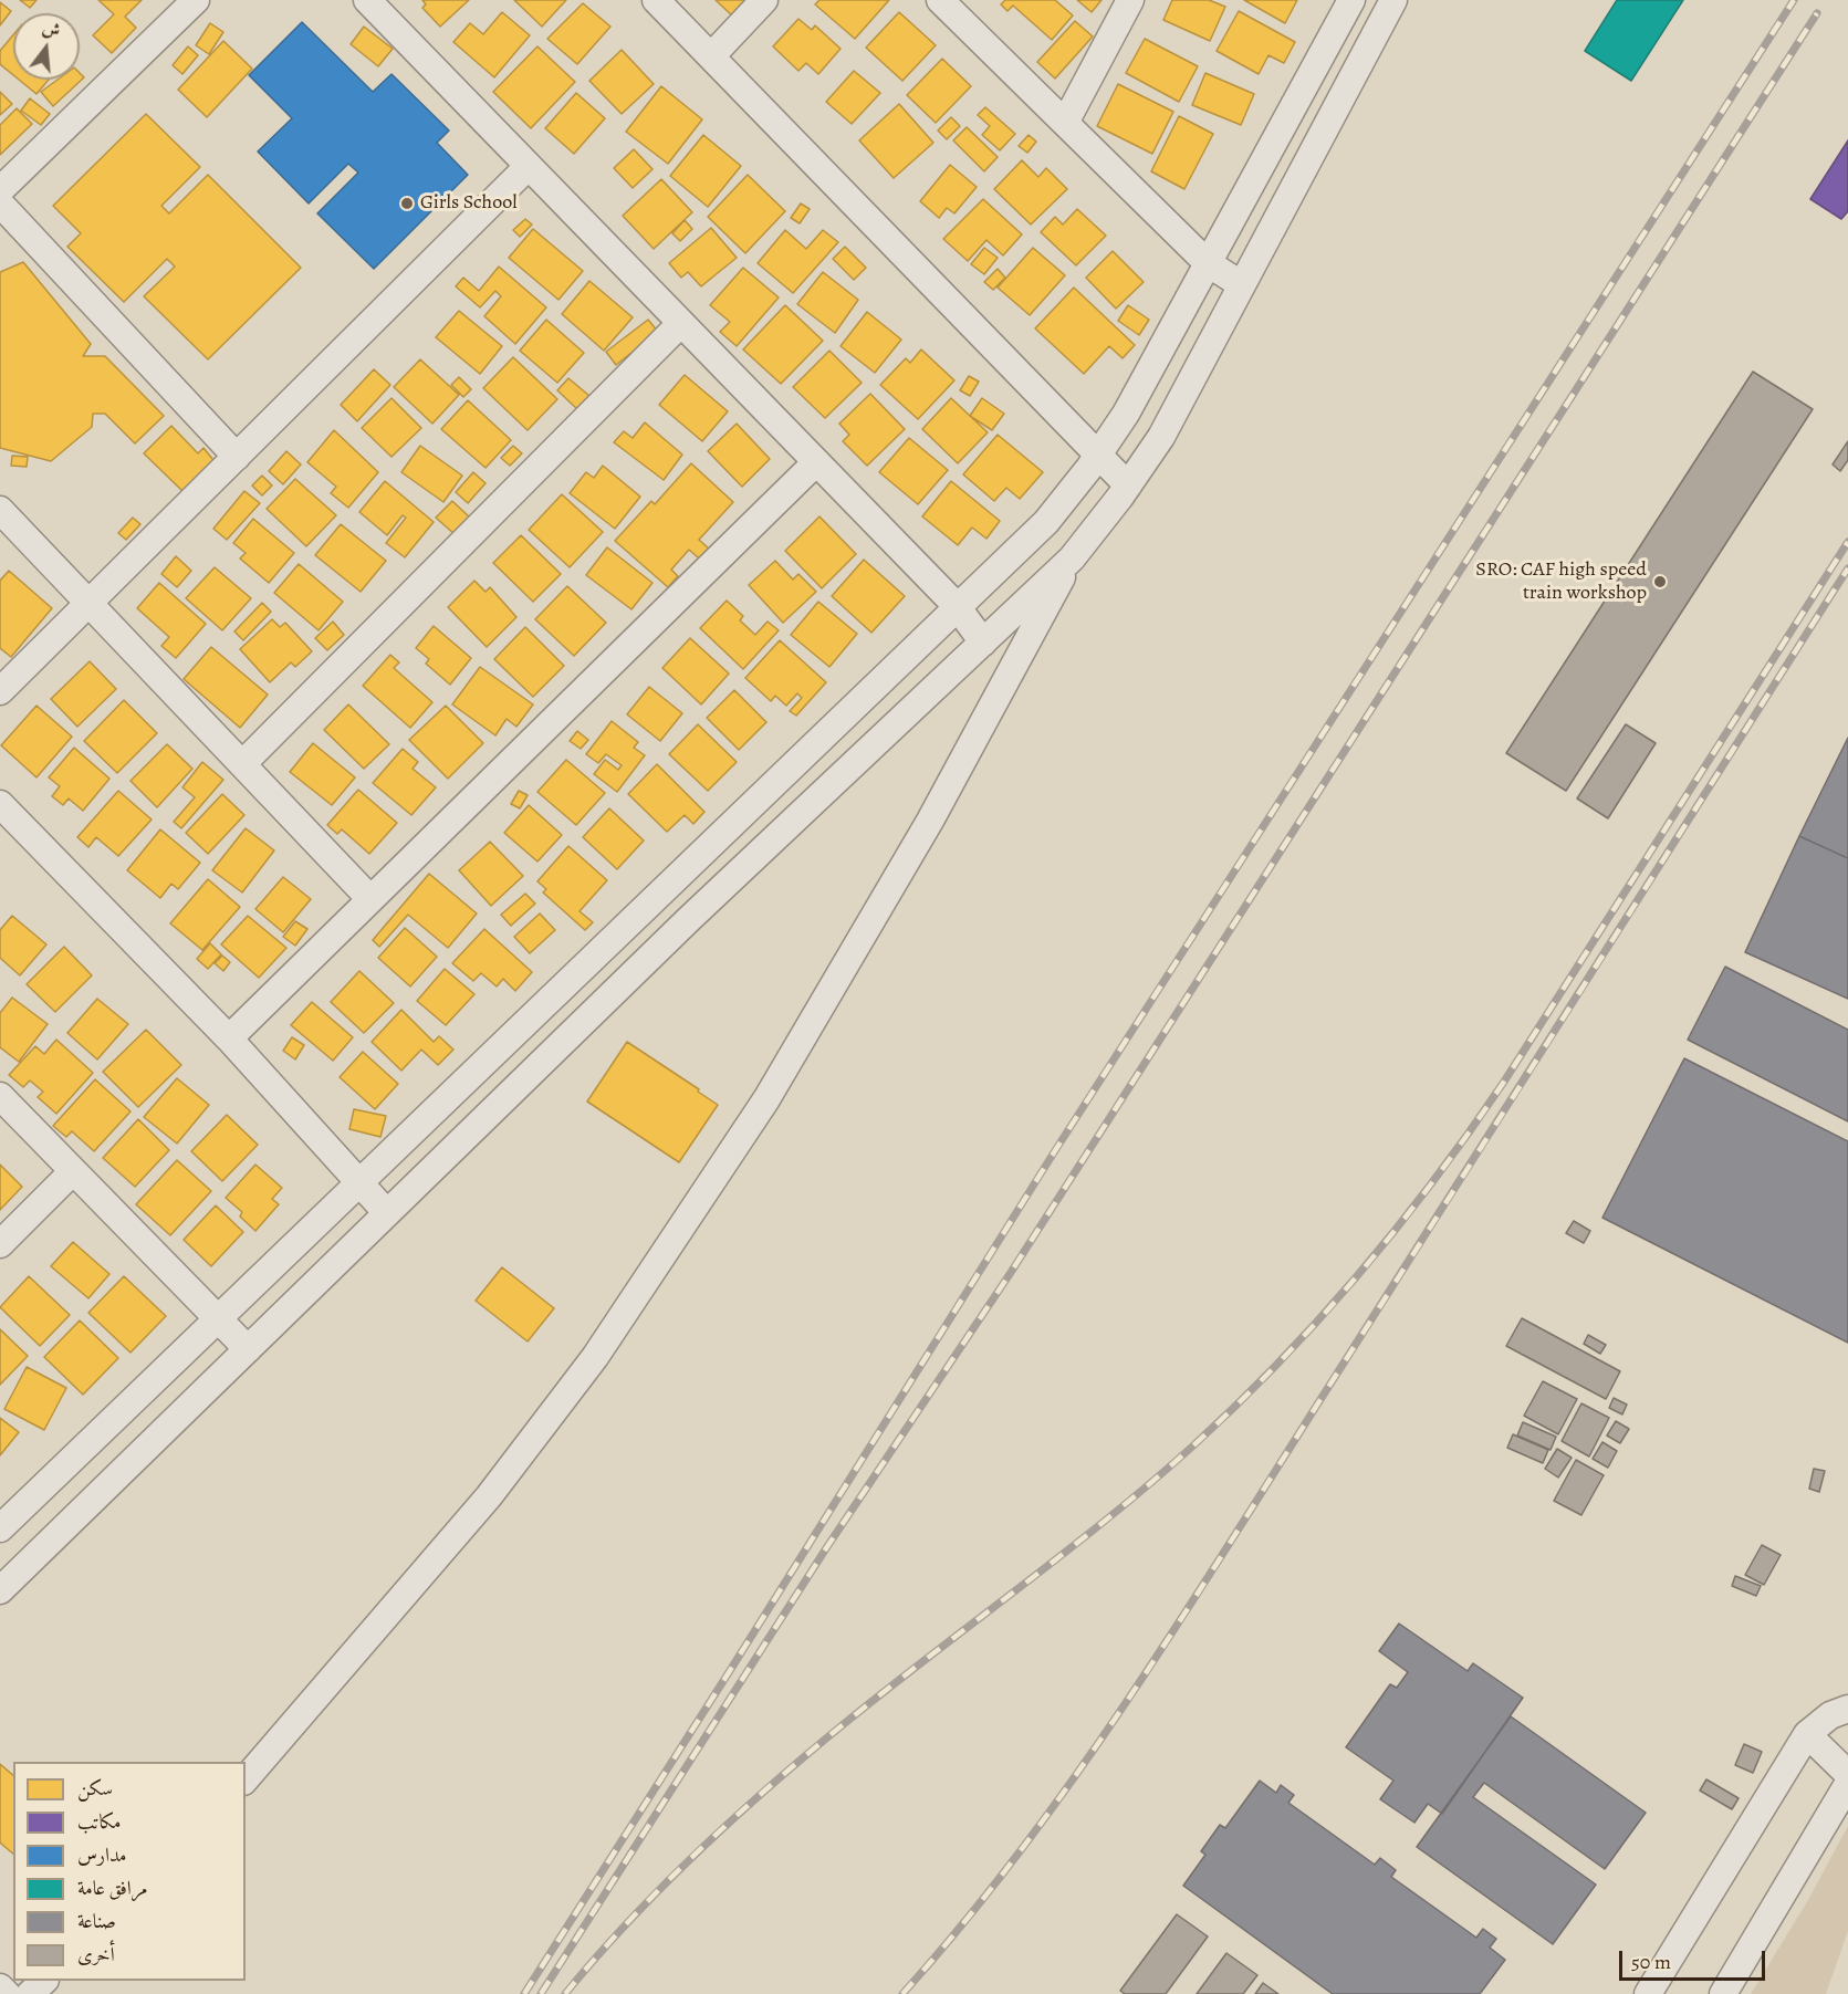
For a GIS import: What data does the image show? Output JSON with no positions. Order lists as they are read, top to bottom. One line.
{"places":["Girls School","SRO: CAF high speed train workshop"],"legend":["سكن","مكاتب","مدارس","مرافق عامة","صناعة","أخرى"],"scale_bar":"50 m","north":"top"}
